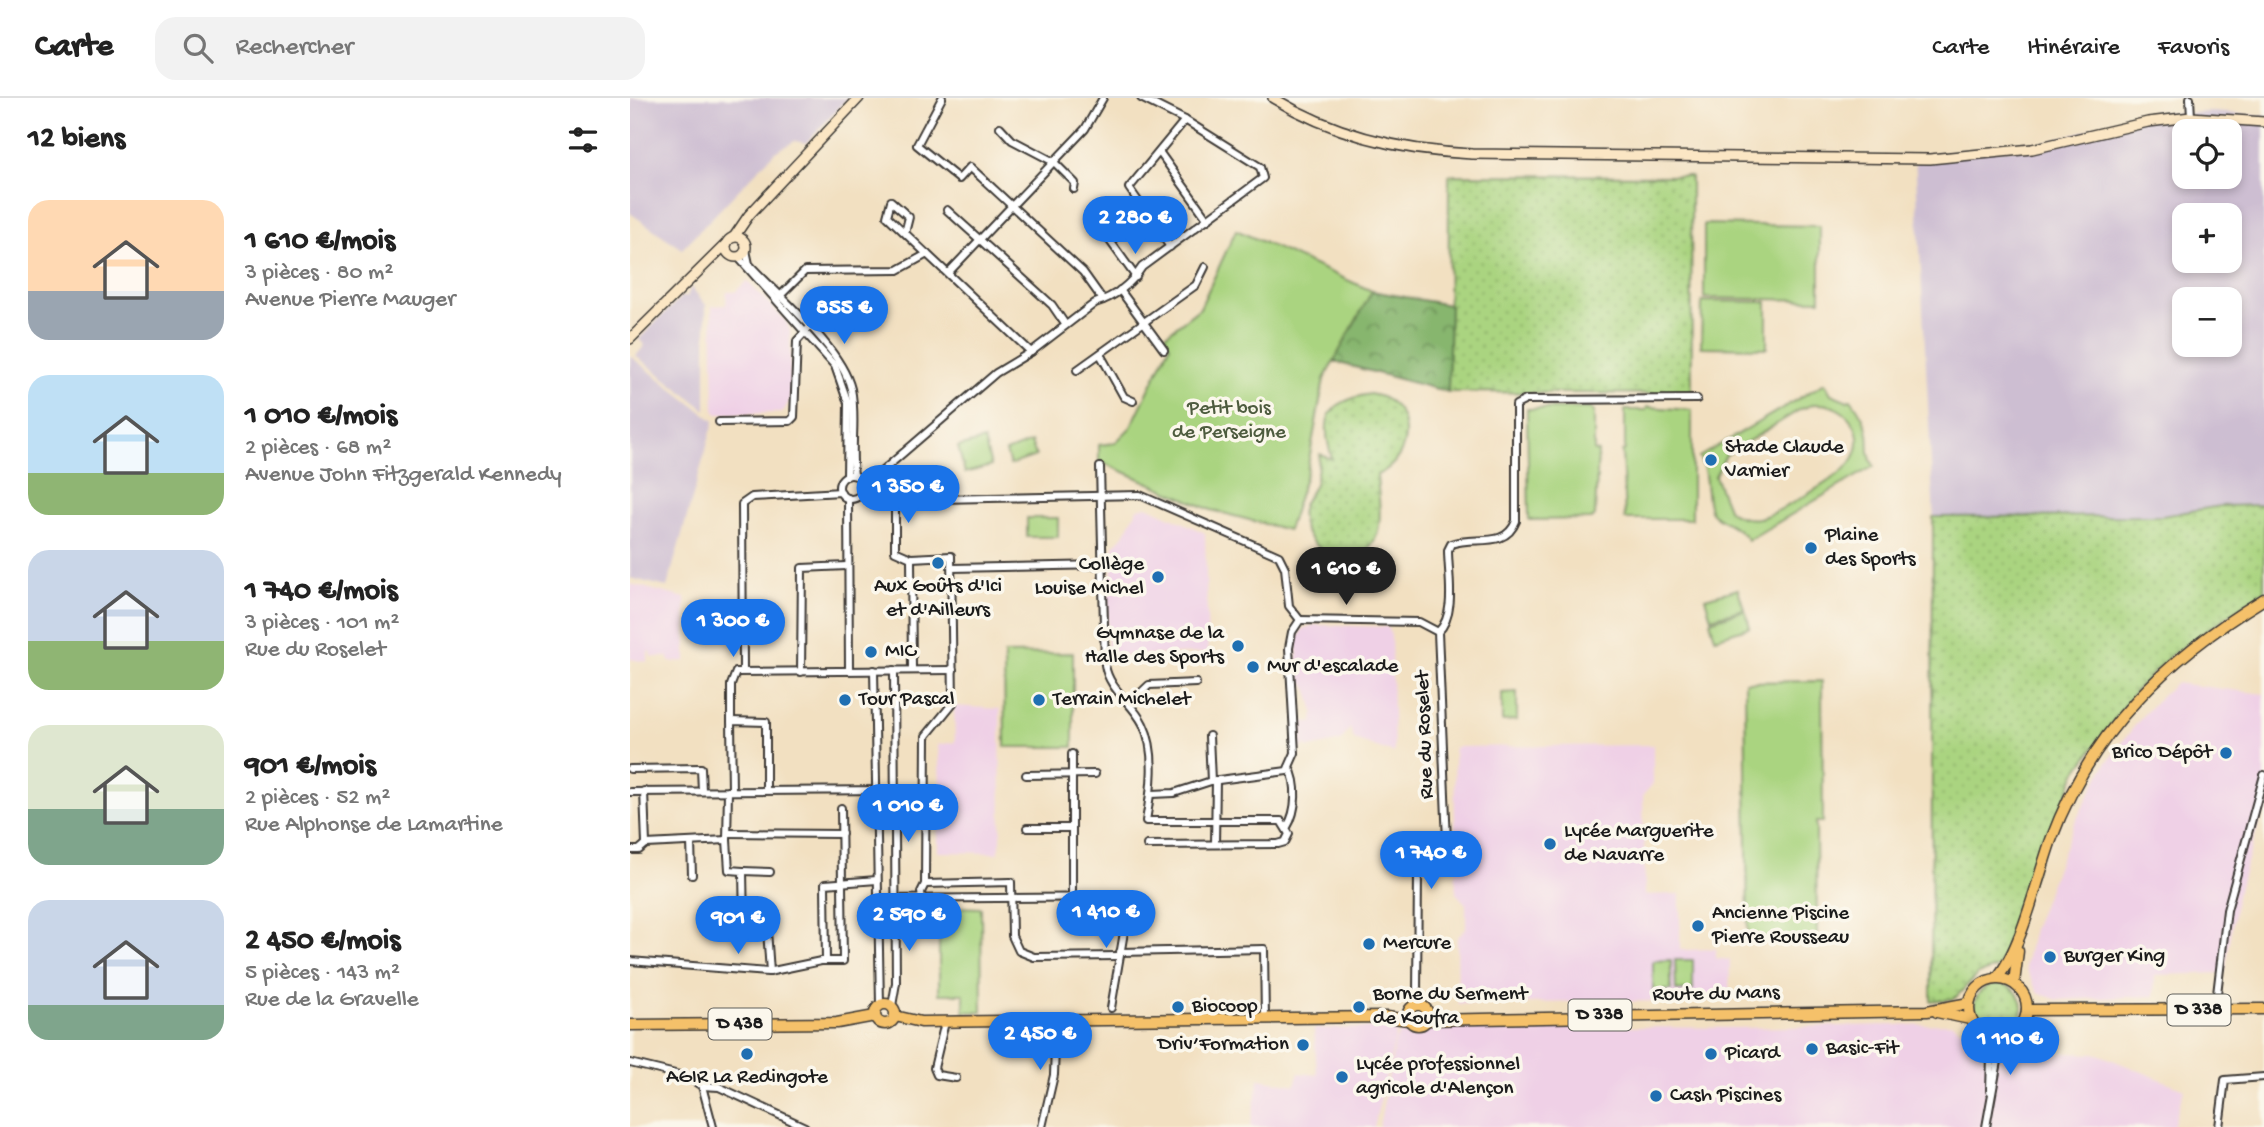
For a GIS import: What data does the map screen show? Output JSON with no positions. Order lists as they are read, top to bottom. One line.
{"streets":{"main road":["Route du Mans","D 338","D 438"],"street":["Rue du Roselet"]},"crossings":[["Rue du Roselet","Route du Mans"],["Route du Mans","D 338"]],"parks":["Petit bois de Perseigne"],"places":["Stade Claude Varnier","Plaine des Sports","Aux Goûts d'Ici et d'Ailleurs","Collège Louise Michel","Gymnase de la Halle des Sports","MIC","Mur d'escalade","Tour Pascal","Terrain Michelet","Brico Dépôt","Lycée Marguerite de Navarre","Ancienne Piscine Pierre Rousseau","Mercure","Burger King","Biocoop","Borne du Serment de Koufra","Driv’Formation","Basic-Fit","AGIR La Redingote","Picard","Lycée professionnel agricole d'Alençon","Cash Piscines"],"page":{"header":"Carte","search":"Rechercher","nav":["Carte","Itinéraire","Favoris"],"heading":"12 biens","map_buttons":["+","−"],"list":[{"name":"1 610 €/mois","note":"3 pièces · 80 m² · Avenue Pierre Mauger"},{"name":"1 010 €/mois","note":"2 pièces · 68 m² · Avenue John Fitzgerald Kennedy"},{"name":"1 740 €/mois","note":"3 pièces · 101 m² · Rue du Roselet"},{"name":"901 €/mois","note":"2 pièces · 52 m² · Rue Alphonse de Lamartine"},{"name":"2 450 €/mois","note":"5 pièces · 143 m² · Rue de la Gravelle"}],"price":["2 280 €","855 €","1 350 €","1 610 €","1 300 €","1 010 €","1 740 €","1 410 €","2 590 €","901 €","2 450 €","1 110 €"]}}
